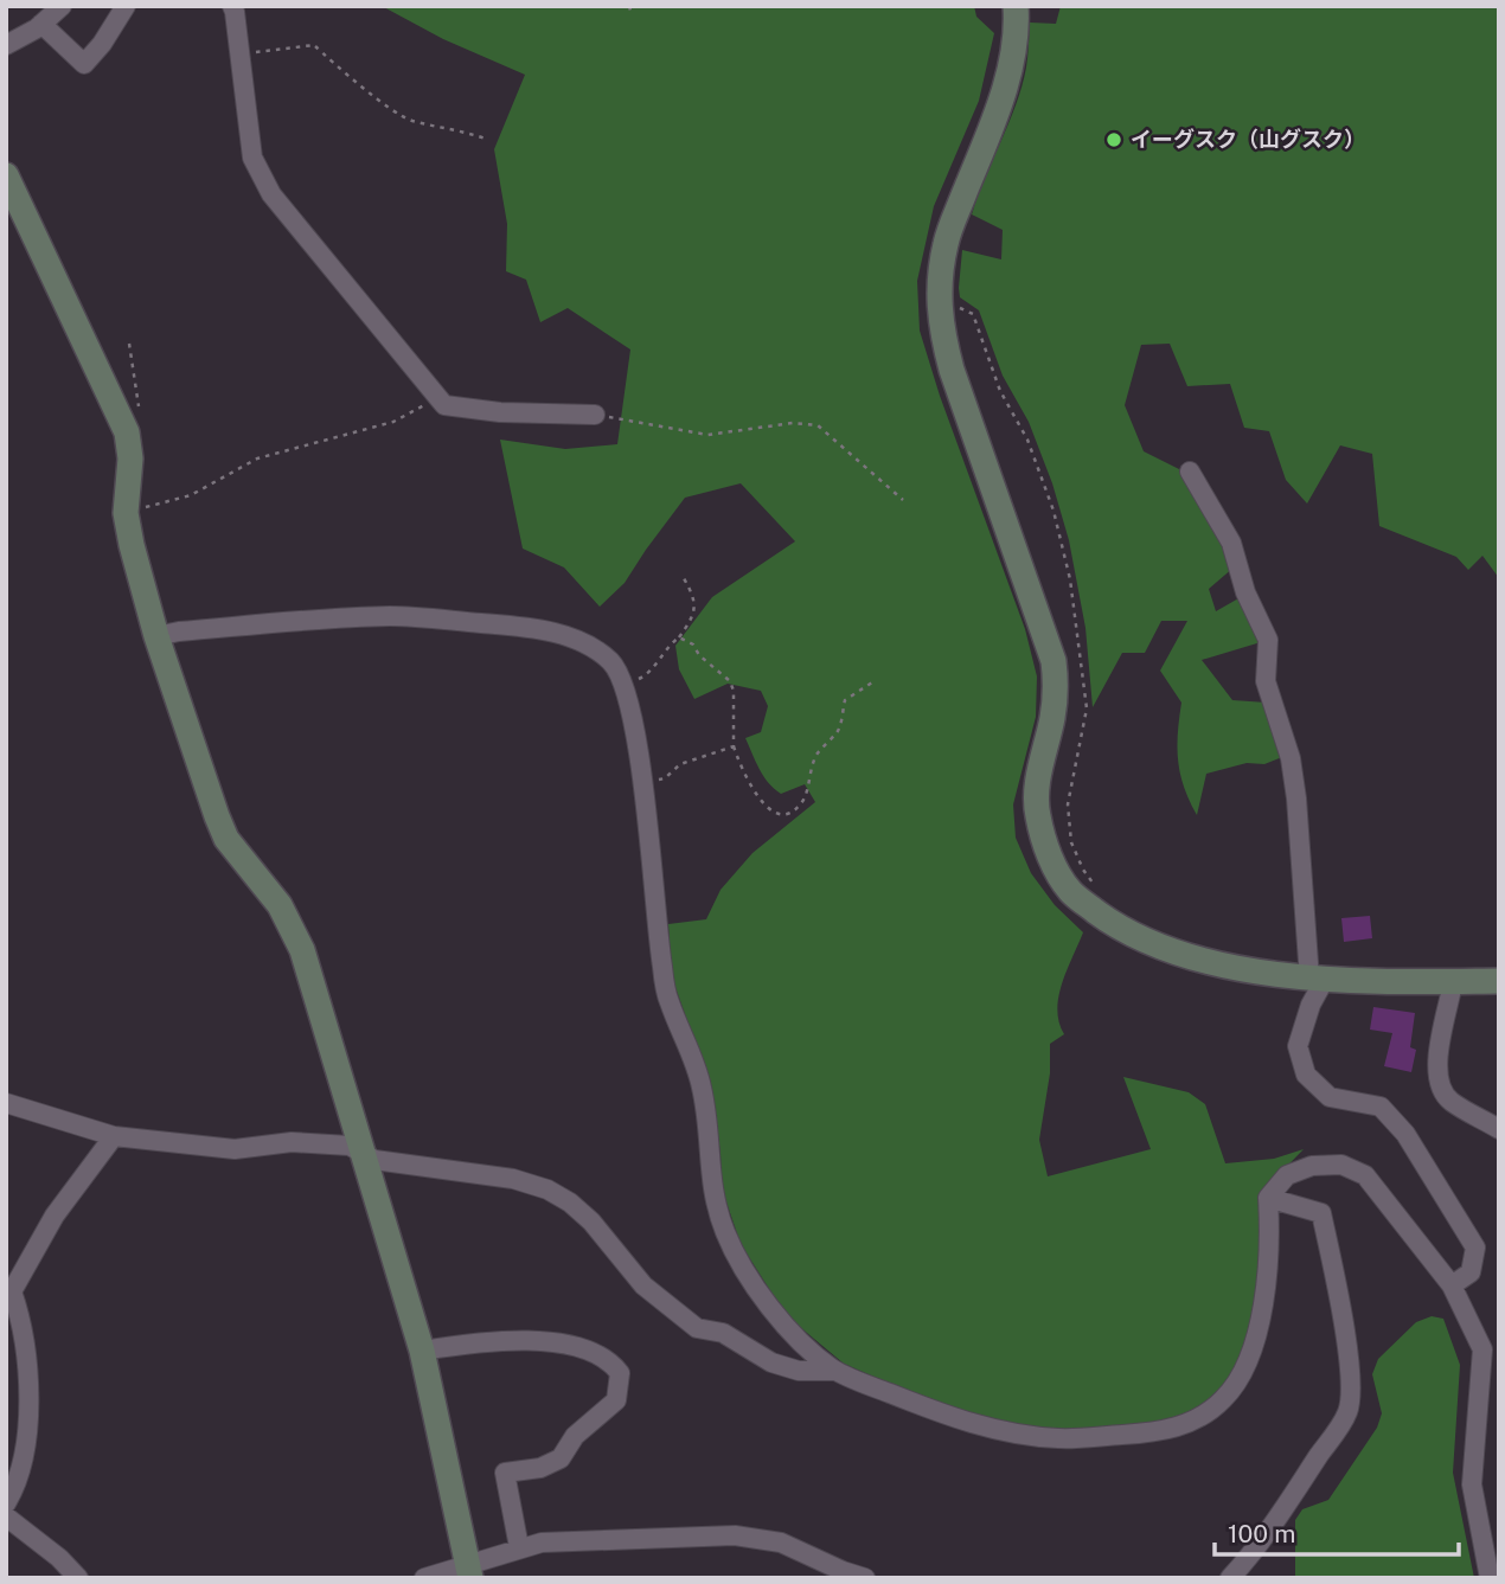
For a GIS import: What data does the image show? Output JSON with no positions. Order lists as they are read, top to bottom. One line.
{"places":["イーグスク（山グスク）"],"scale_bar":"100 m"}
